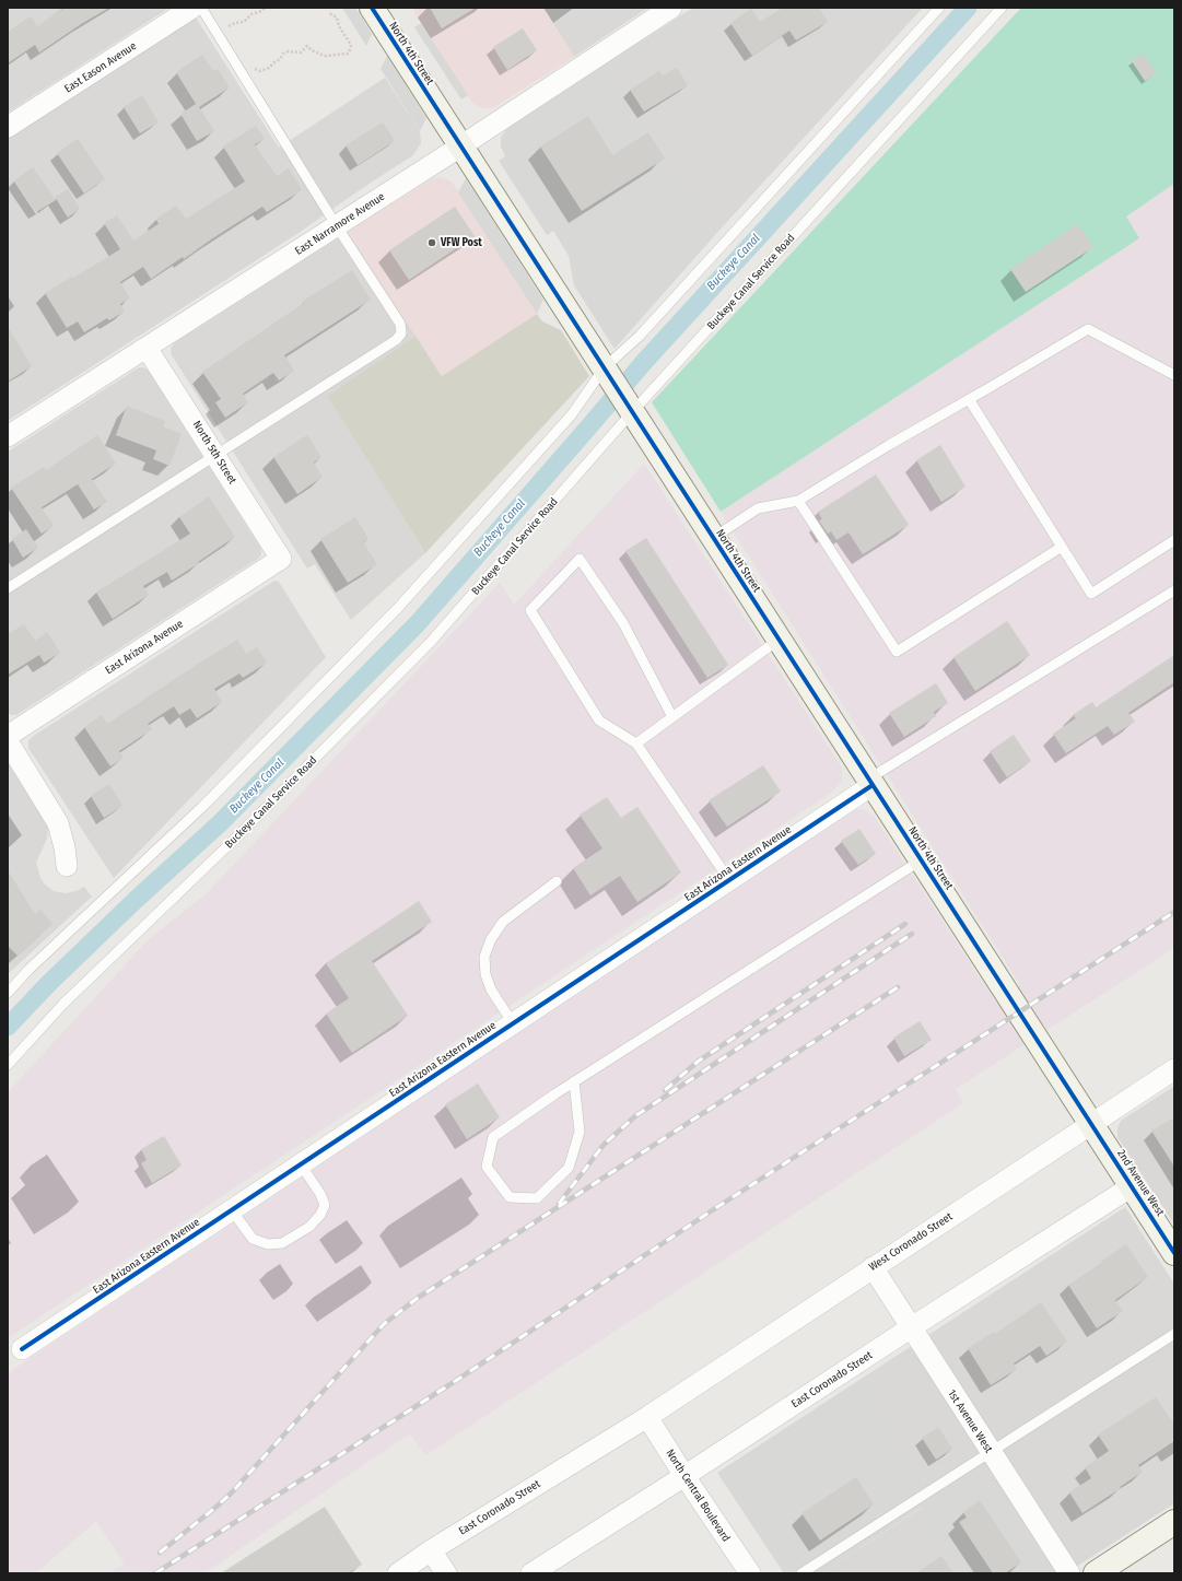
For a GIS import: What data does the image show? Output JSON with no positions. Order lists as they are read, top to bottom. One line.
{"streets":{"street":["North 4th Street","East Eason Avenue","East Narramore Avenue","North 5th Street","East Arizona Avenue","East Arizona Eastern Avenue","2nd Avenue West","West Coronado Street","East Coronado Street","1st Avenue West","North Central Boulevard"],"lane":["Buckeye Canal Service Road"]},"crossings":[["North 4th Street","East Narramore Avenue"],["North 4th Street","Buckeye Canal Service Road"],["North 4th Street","East Arizona Eastern Avenue"],["North 4th Street","2nd Avenue West"],["North 4th Street","West Coronado Street"],["East Narramore Avenue","North 5th Street"],["North 5th Street","East Arizona Avenue"],["2nd Avenue West","West Coronado Street"],["2nd Avenue West","East Coronado Street"],["West Coronado Street","East Coronado Street"],["West Coronado Street","1st Avenue West"],["West Coronado Street","North Central Boulevard"],["East Coronado Street","1st Avenue West"],["East Coronado Street","North Central Boulevard"]],"water":["Buckeye Canal"],"places":["VFW Post"]}
